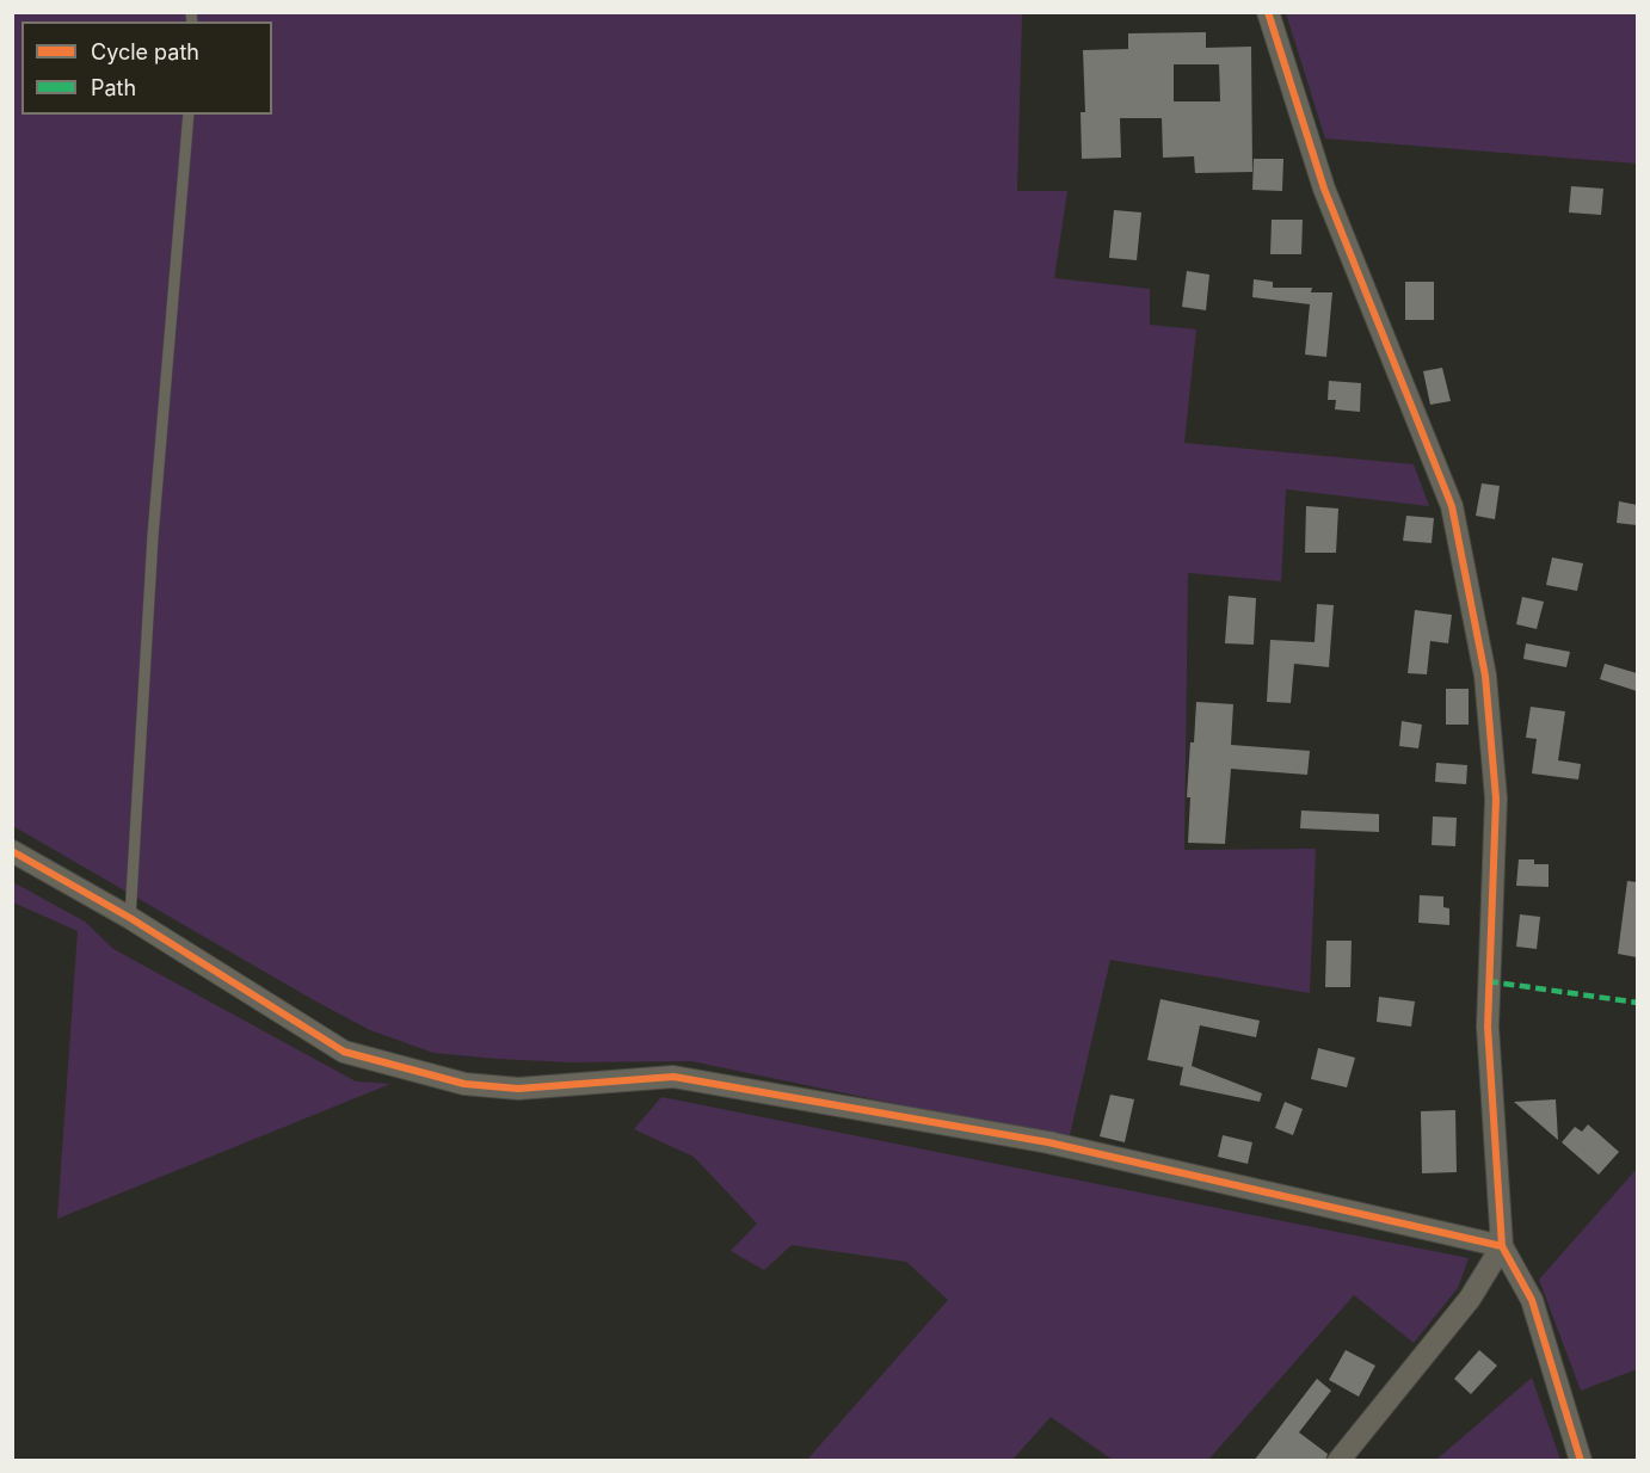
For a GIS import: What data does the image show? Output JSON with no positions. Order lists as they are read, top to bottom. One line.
{"legend":["Cycle path","Path"]}
